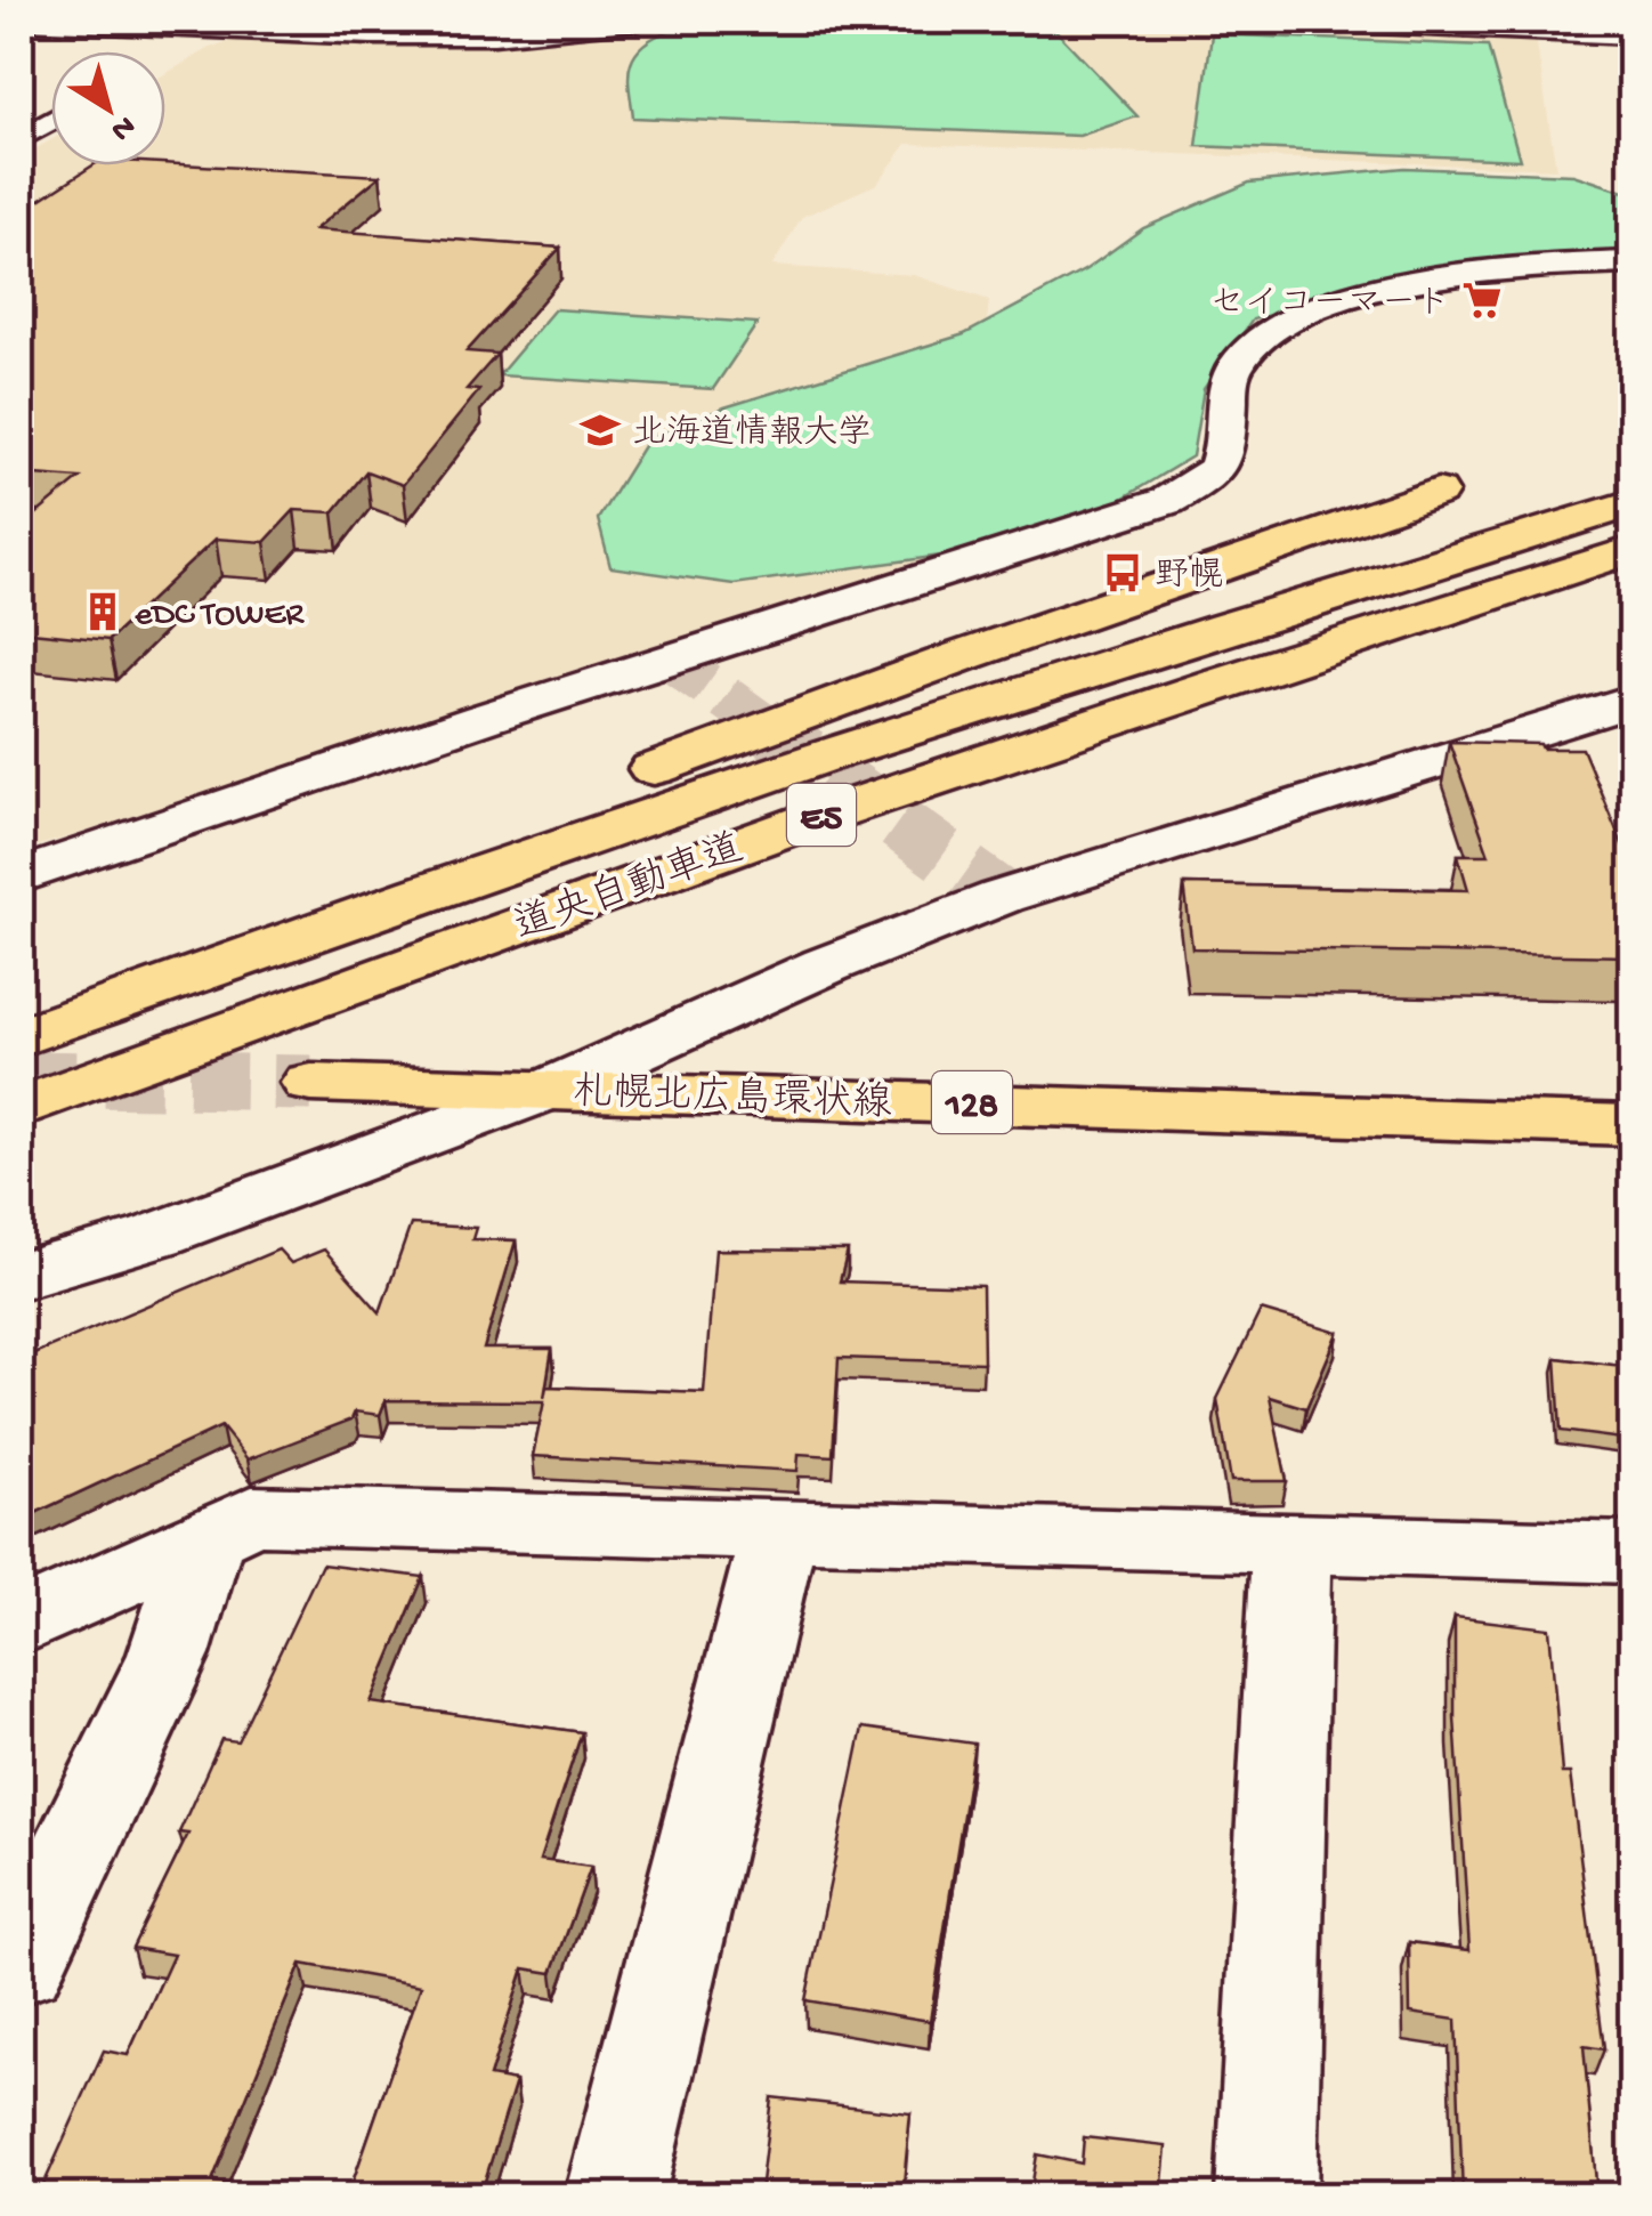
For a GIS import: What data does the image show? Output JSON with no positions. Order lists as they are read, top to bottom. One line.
{"streets":{"main road":["E5","道央自動車道","札幌北広島環状線","128"]},"places":{"supermarket":["セイコーマート"],"school or university":["北海道情報大学"],"bus stop":["野幌"],"building":["eDC TOWER"]},"north":"bottom right"}
